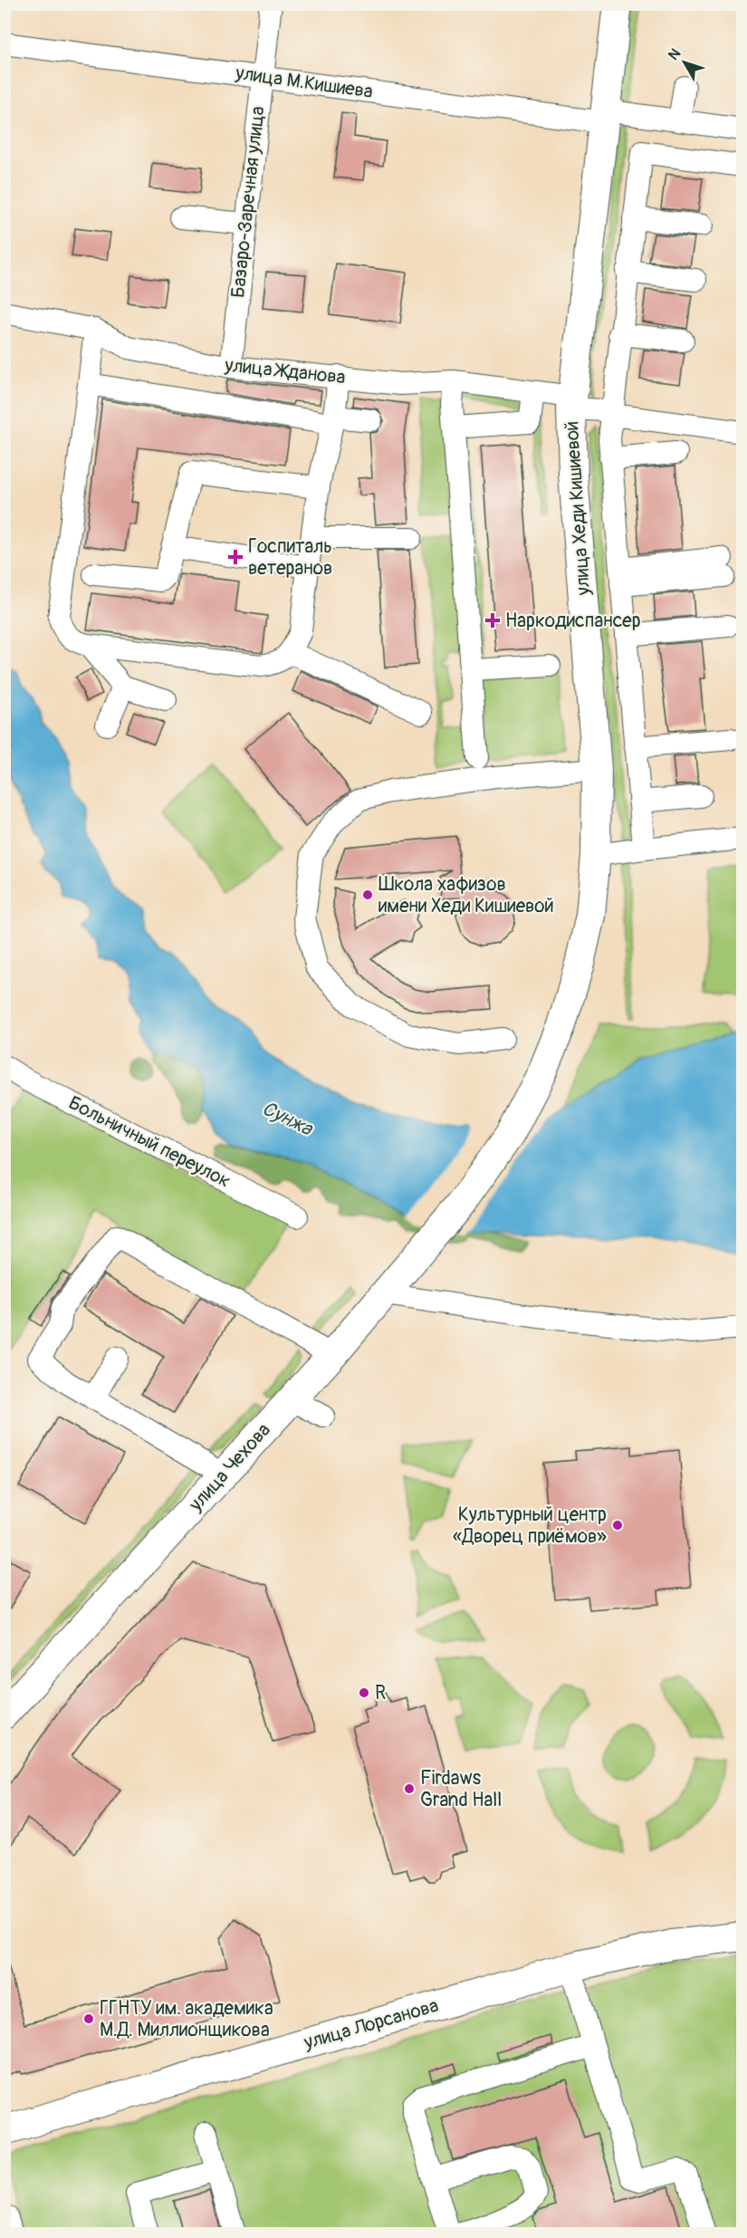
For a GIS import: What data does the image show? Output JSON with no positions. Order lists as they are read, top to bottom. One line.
{"streets":{"main road":["улица Хеди Кишиевой","улица Чехова","улица Лорсанова"],"street":["улица М.Кишиева","Базаро-Заречная улица","улица Жданова","Больничный переулок"]},"crossings":[["улица М.Кишиева","Базаро-Заречная улица"],["улица М.Кишиева","улица Хеди Кишиевой"],["Базаро-Заречная улица","улица Жданова"],["улица Жданова","улица Хеди Кишиевой"],["улица Хеди Кишиевой","улица Чехова"]],"water":["Сунжа"],"places":{"health":["Госпиталь ветеранов","Наркодиспансер"],"other":["Школа хафизов имени Хеди Кишиевой","Культурный центр «Дворец приёмов»","R","Firdaws Grand Hall","ГГНТУ им. академика М.Д. Миллионщикова"]},"north":"top left"}
